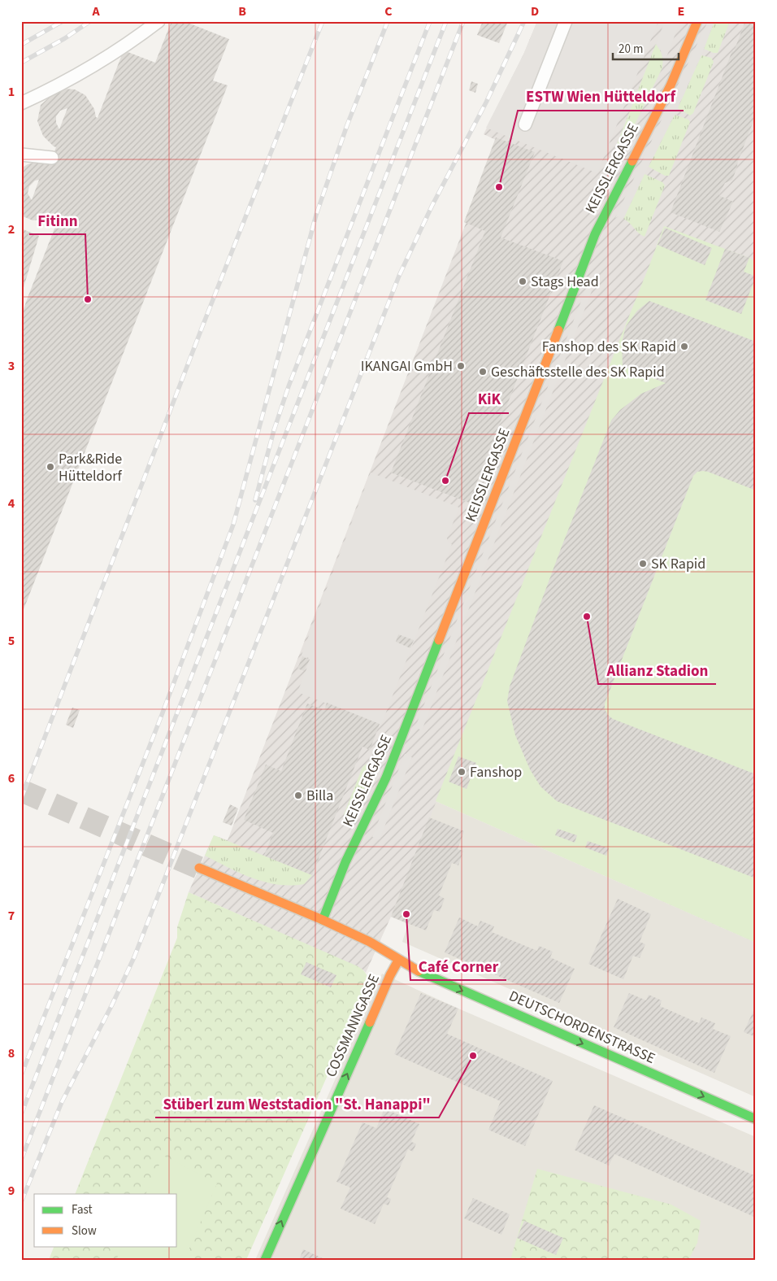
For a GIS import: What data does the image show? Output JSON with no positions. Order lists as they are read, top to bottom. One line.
{"streets":{"street":["KEISSLERGASSE","COSSMANNGASSE","DEUTSCHORDENSTRASSE"]},"crossings":[["KEISSLERGASSE","DEUTSCHORDENSTRASSE"],["COSSMANNGASSE","DEUTSCHORDENSTRASSE"]],"one_way":["COSSMANNGASSE","DEUTSCHORDENSTRASSE"],"places":["ESTW Wien Hütteldorf","Stags Head","Fitinn","Fanshop des SK Rapid","IKANGAI GmbH","Geschäftsstelle des SK Rapid","Park&Ride Hütteldorf","KiK","SK Rapid","Allianz Stadion","Fanshop","Billa","Café Corner","Stüberl zum Weststadion \"St. Hanappi\""],"legend":["Fast","Slow"],"scale_bar":"20 m","grid":{"columns":["A","B","C","D","E"],"rows":["1","2","3","4","5","6","7","8","9"]}}
